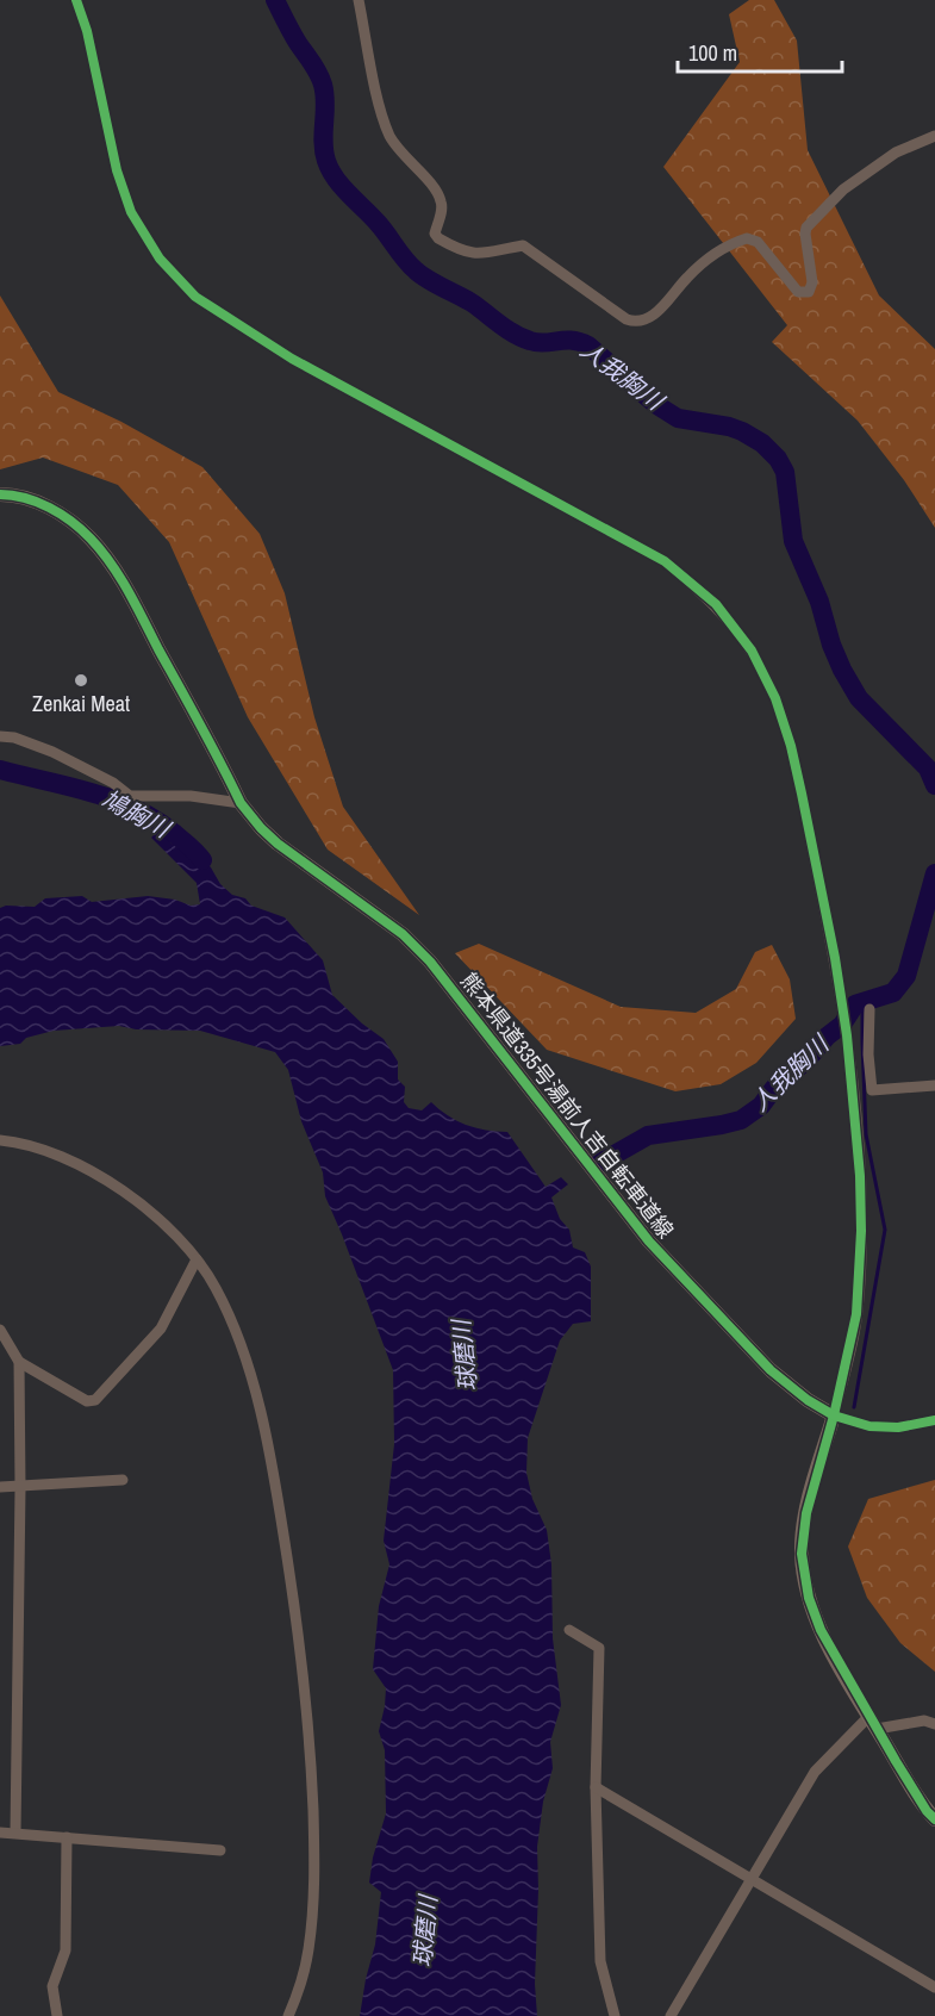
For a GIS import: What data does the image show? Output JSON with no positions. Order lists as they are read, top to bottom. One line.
{"streets":{"main road":["熊本県道335号湯前人吉自転車道線"]},"water":["人我胸川","鳩胸川","球磨川"],"places":["Zenkai Meat"],"scale_bar":"100 m"}
